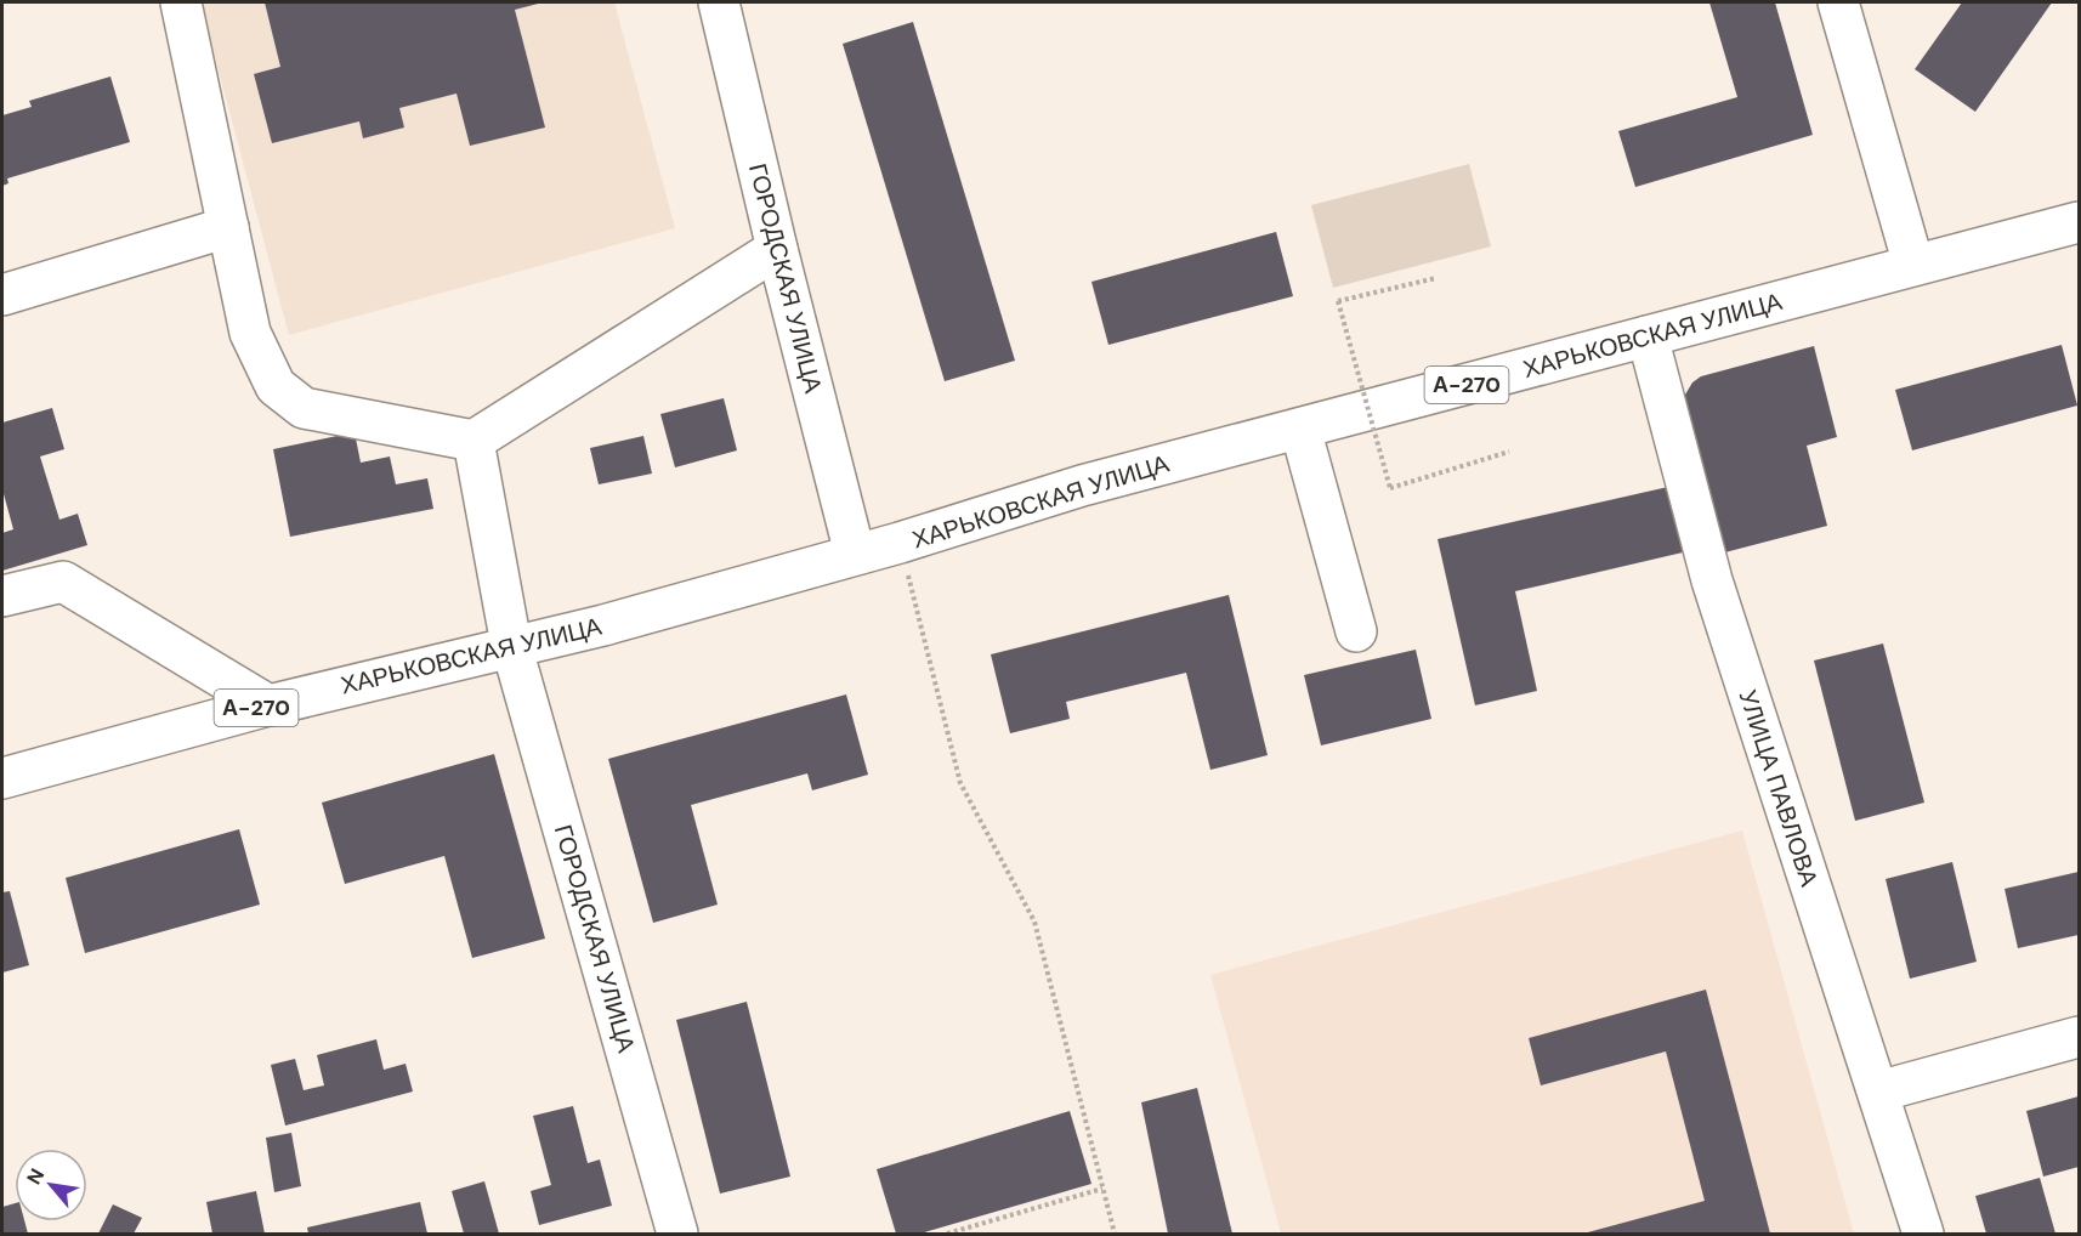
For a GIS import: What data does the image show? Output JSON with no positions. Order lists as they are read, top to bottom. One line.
{"streets":{"main road":["ГОРОДСКАЯ УЛИЦА","ХАРЬКОВСКАЯ УЛИЦА","А-270","УЛИЦА ПАВЛОВА"]},"crossings":[["ГОРОДСКАЯ УЛИЦА","ХАРЬКОВСКАЯ УЛИЦА"],["ХАРЬКОВСКАЯ УЛИЦА","УЛИЦА ПАВЛОВА"]],"north":"top left"}
